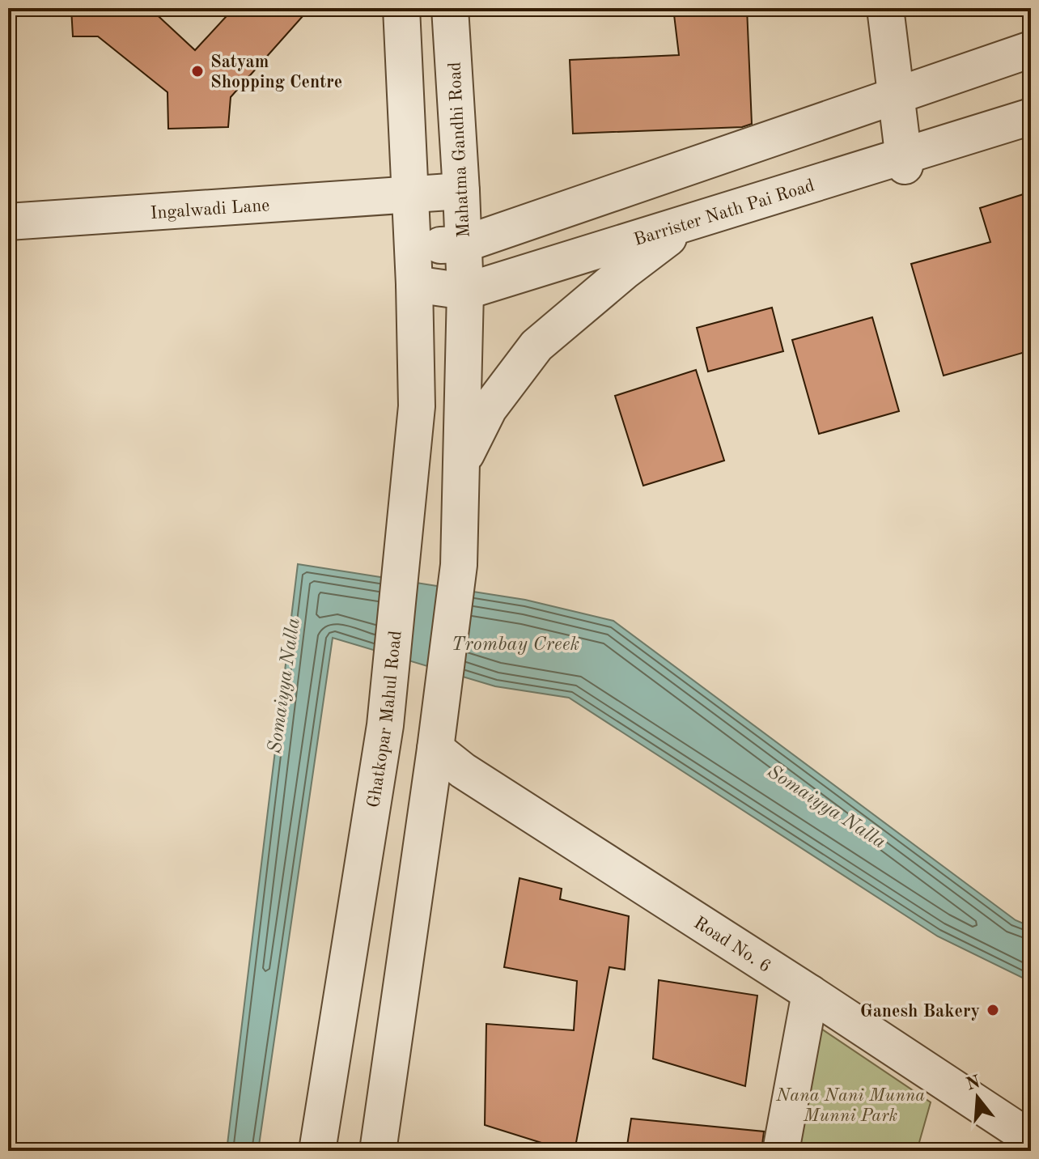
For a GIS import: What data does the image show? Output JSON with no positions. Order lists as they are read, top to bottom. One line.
{"streets":{"street":["Mahatma Gandhi Road","Ingalwadi Lane","Barrister Nath Pai Road","Ghatkopar Mahul Road","Road No. 6"]},"crossings":[["Mahatma Gandhi Road","Ingalwadi Lane"],["Mahatma Gandhi Road","Barrister Nath Pai Road"],["Barrister Nath Pai Road","Ghatkopar Mahul Road"]],"water":["Trombay Creek","Somaiyya Nalla"],"parks":["Nana Nani Munna Munni Park"],"places":["Satyam Shopping Centre","Ganesh Bakery"],"north":"top"}
